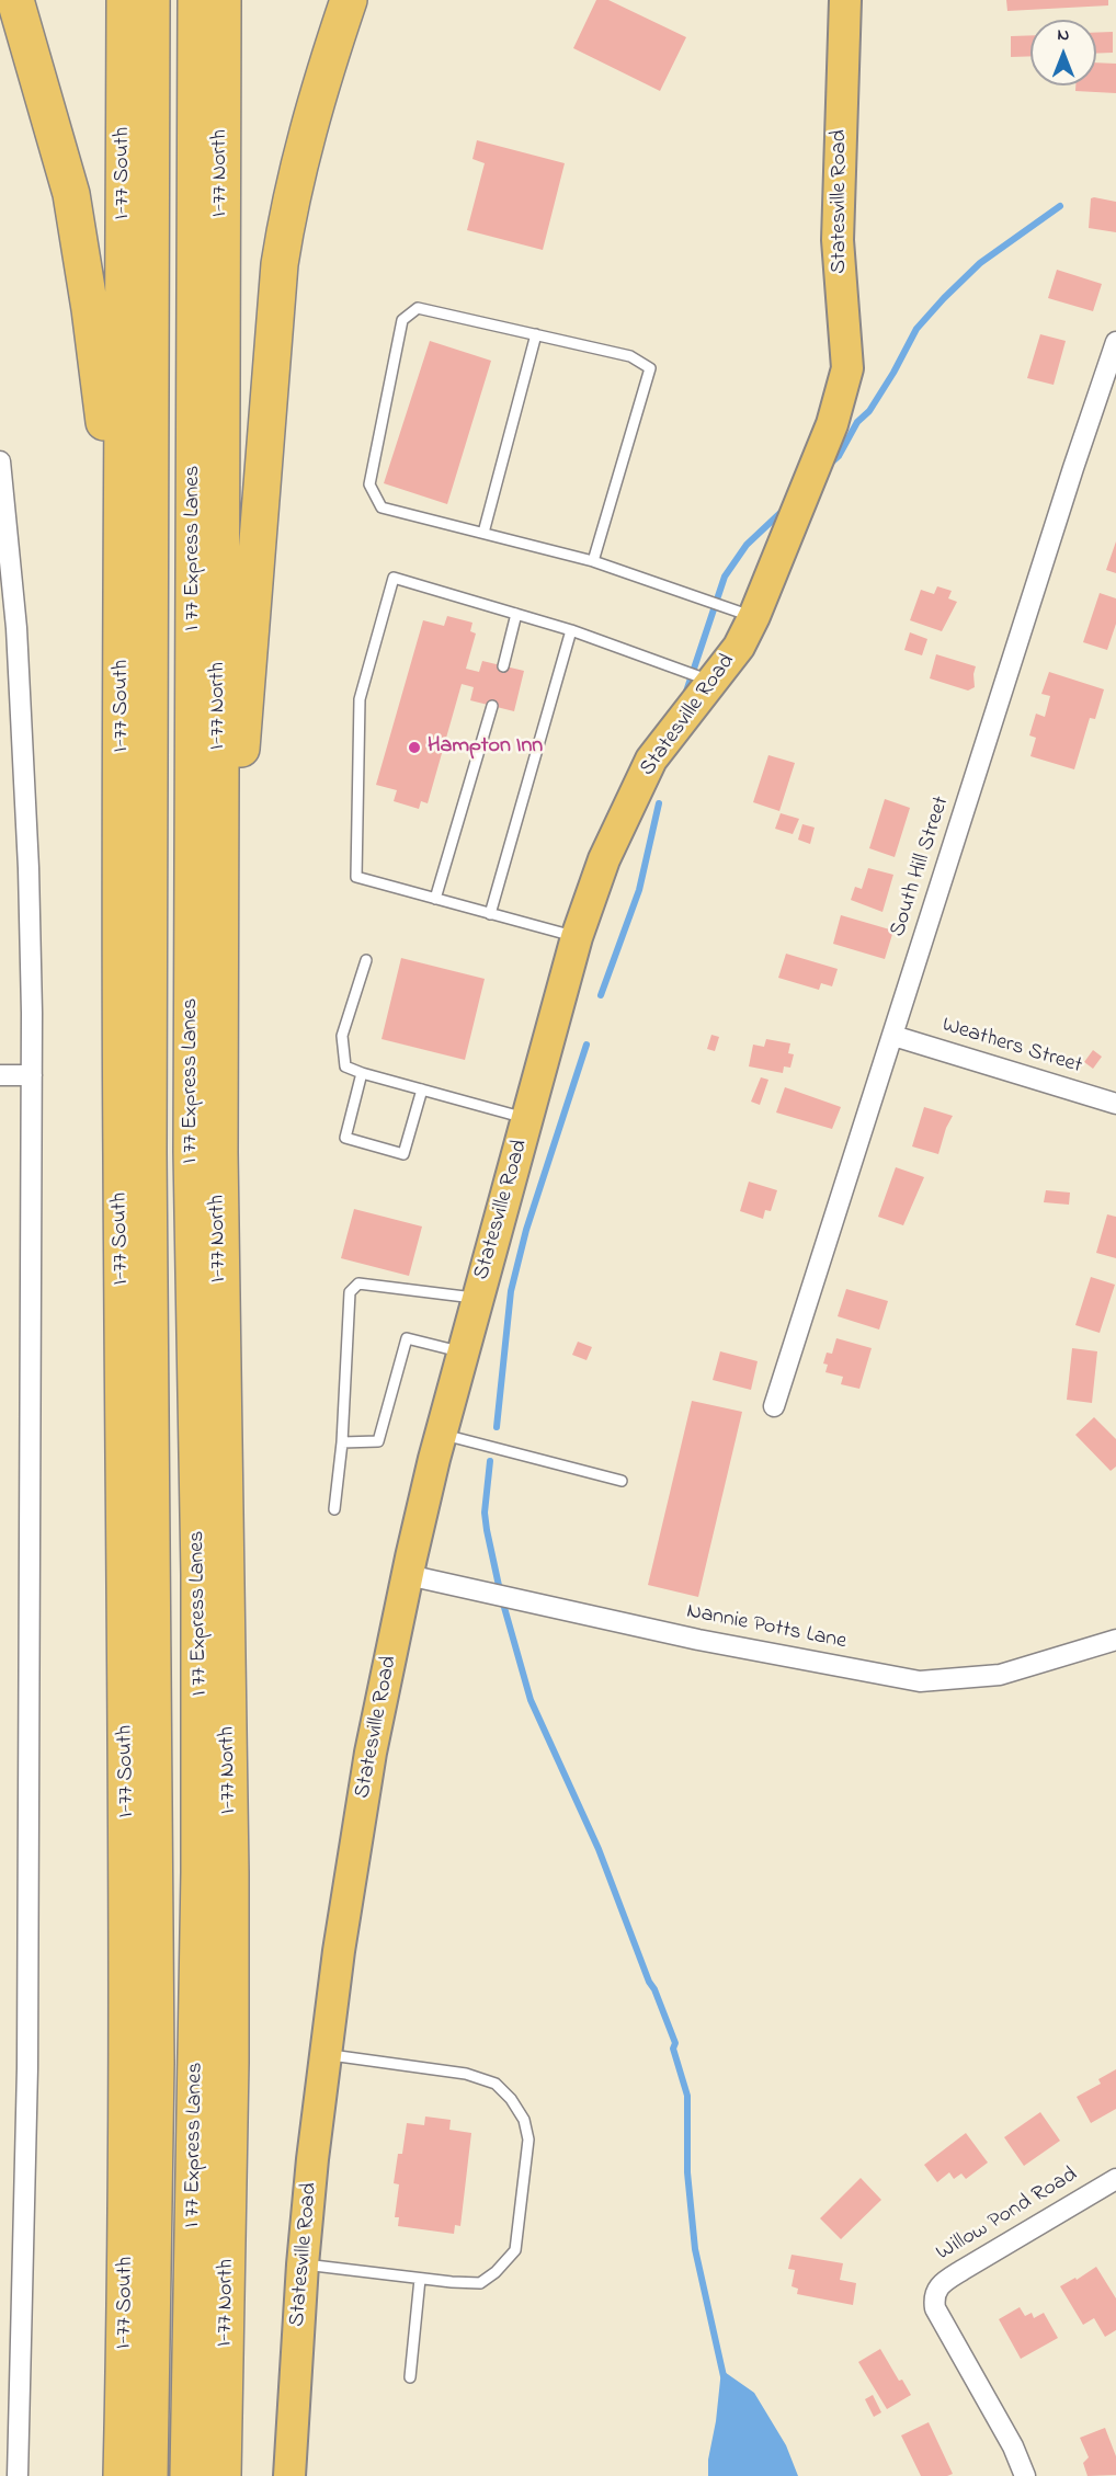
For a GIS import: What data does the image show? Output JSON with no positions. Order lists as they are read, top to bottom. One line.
{"streets":{"highway":["I-77 South","I-77 North","I 77 Express Lanes"],"main road":["Statesville Road"],"street":["South Hill Street","Weathers Street","Nannie Potts Lane","Willow Pond Road"]},"crossings":[["Statesville Road","Nannie Potts Lane"],["South Hill Street","Weathers Street"]],"places":["Hampton Inn"],"north":"top"}
